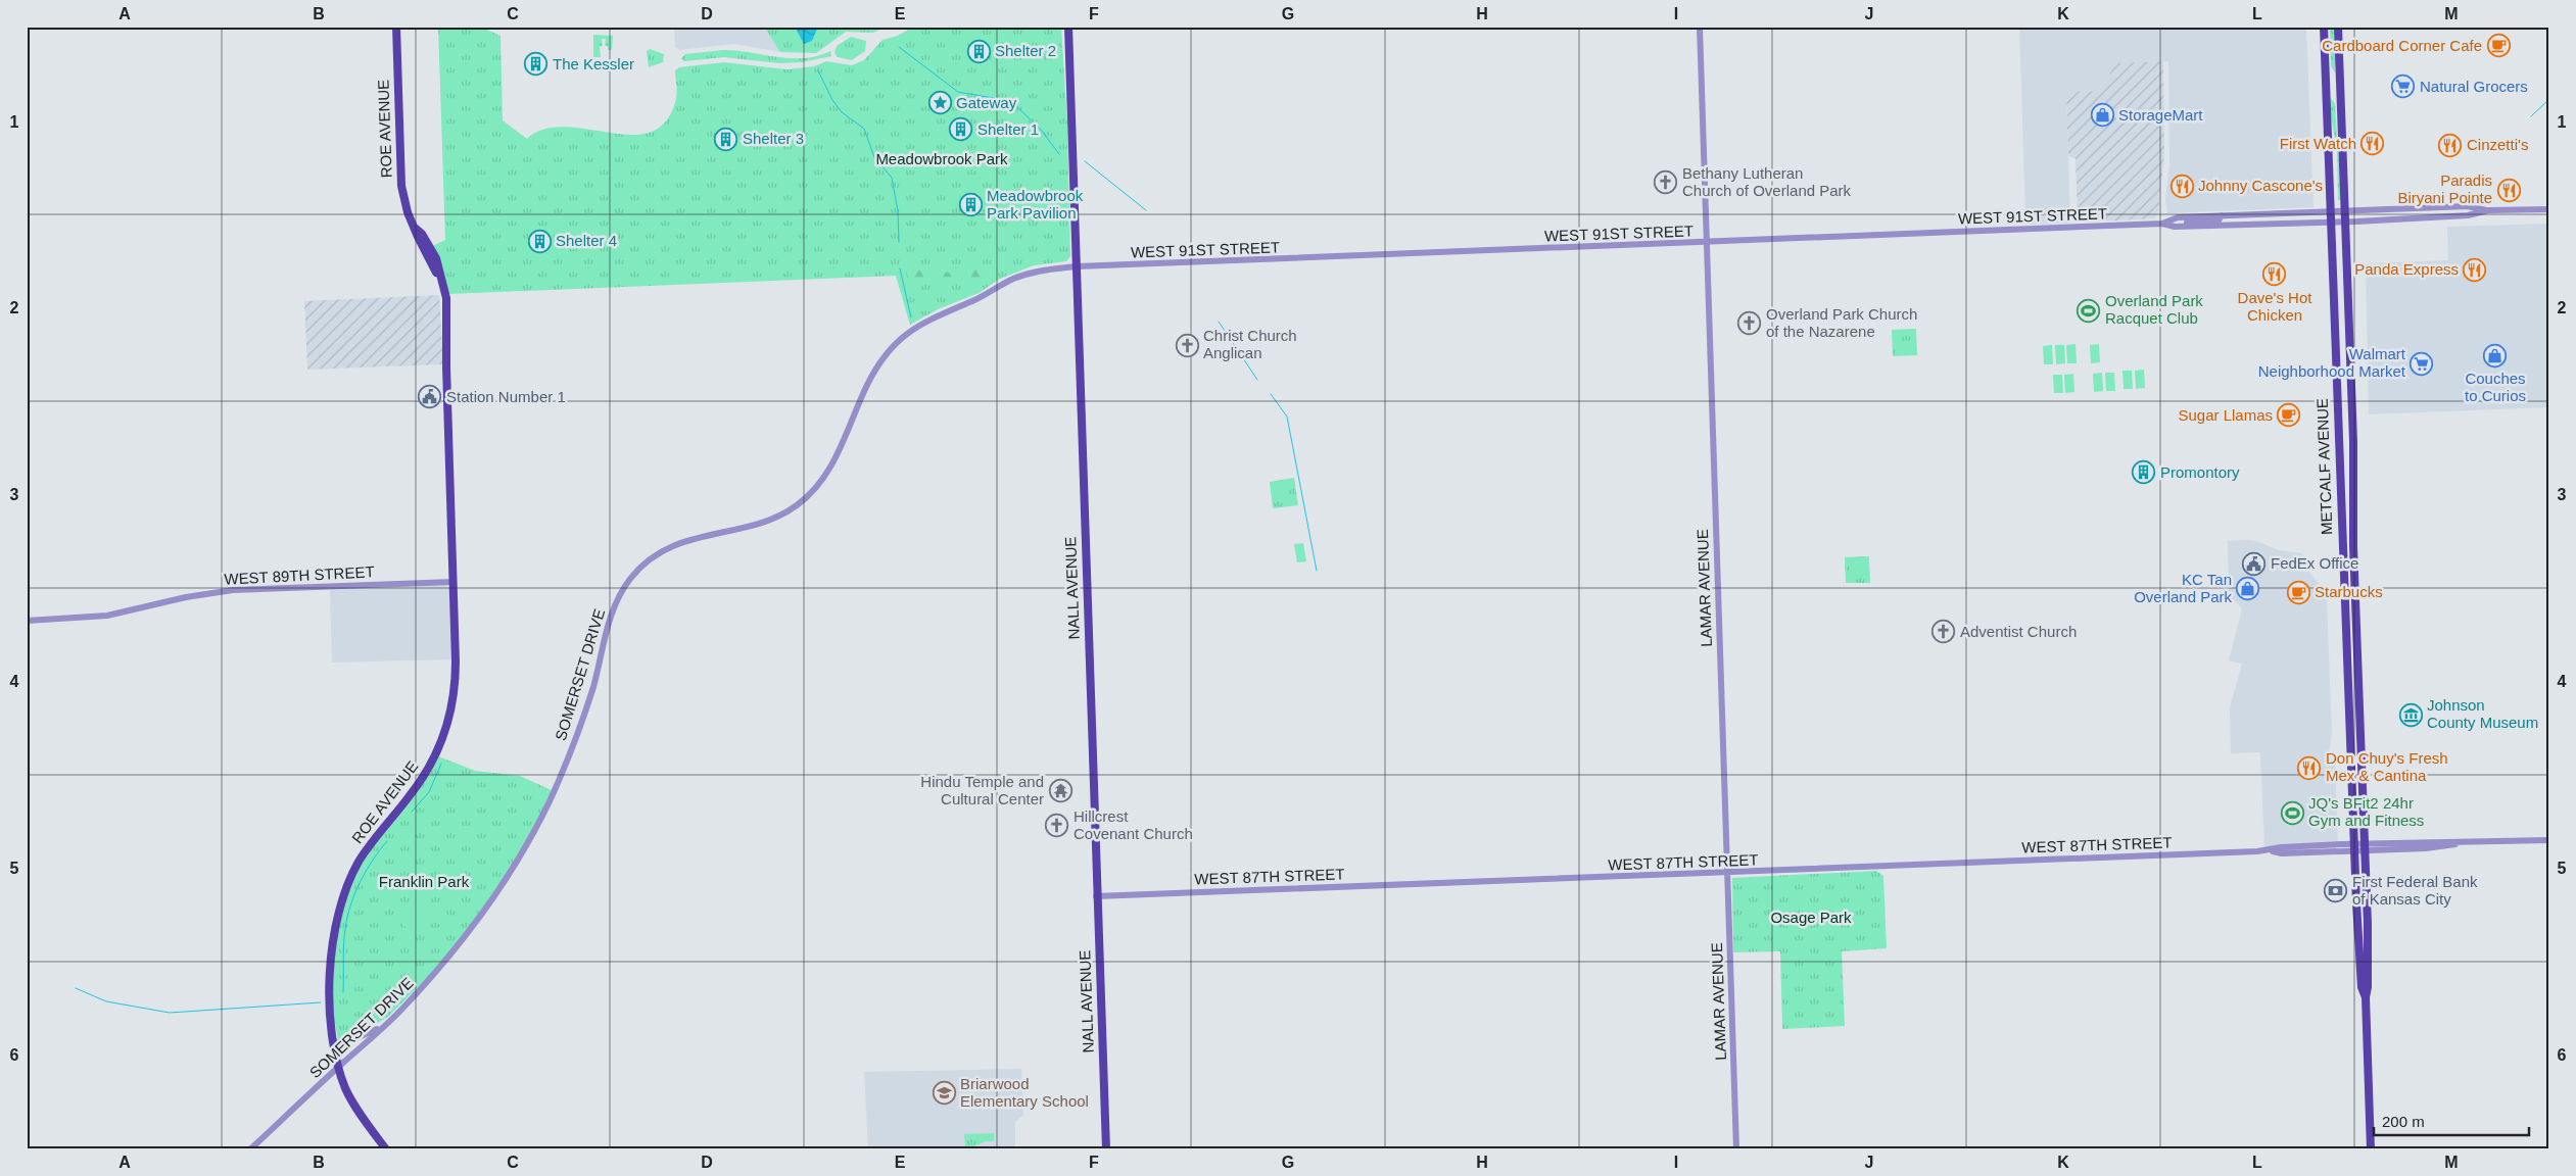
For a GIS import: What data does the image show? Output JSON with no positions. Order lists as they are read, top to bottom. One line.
{"streets":{"main road":["ROE AVENUE","METCALF AVENUE","NALL AVENUE"],"street":["WEST 91ST STREET","WEST 89TH STREET","LAMAR AVENUE","SOMERSET DRIVE","WEST 87TH STREET"]},"crossings":[["ROE AVENUE","WEST 89TH STREET"],["ROE AVENUE","SOMERSET DRIVE"],["WEST 91ST STREET","METCALF AVENUE"],["WEST 91ST STREET","NALL AVENUE"],["WEST 91ST STREET","LAMAR AVENUE"],["WEST 91ST STREET","SOMERSET DRIVE"],["METCALF AVENUE","WEST 87TH STREET"],["NALL AVENUE","SOMERSET DRIVE"],["NALL AVENUE","WEST 87TH STREET"],["LAMAR AVENUE","WEST 87TH STREET"]],"parks":["Meadowbrook Park","Franklin Park","Osage Park"],"places":{"cafe":["Cardboard Corner Cafe","Sugar Llamas","Starbucks"],"building":["Shelter 2","The Kessler","Shelter 1","Shelter 3","Meadowbrook Park Pavilion","Shelter 4","Promontory"],"supermarket":["Natural Grocers","Walmart Neighborhood Market"],"place":["Gateway"],"shop":["StorageMart","Couches to Curios","KC Tan Overland Park"],"restaurant":["First Watch","Cinzetti's","Johnny Cascone's","Paradis Biryani Pointe","Panda Express","Dave's Hot Chicken","Don Chuy's Fresh Mex & Cantina"],"church":["Bethany Lutheran Church of Overland Park","Overland Park Church of the Nazarene","Christ Church Anglican","Adventist Church","Hillcrest Covenant Church"],"sports":["Overland Park Racquet Club","JQ's BFit2 24hr Gym and Fitness"],"public building":["Station Number 1","FedEx Office"],"museum":["Johnson County Museum"],"temple":["Hindu Temple and Cultural Center"],"bank":["First Federal Bank of Kansas City"],"school or university":["Briarwood Elementary School"]},"scale_bar":"200 m","grid":{"columns":["A","B","C","D","E","F","G","H","I","J","K","L","M"],"rows":["1","2","3","4","5","6"]}}
